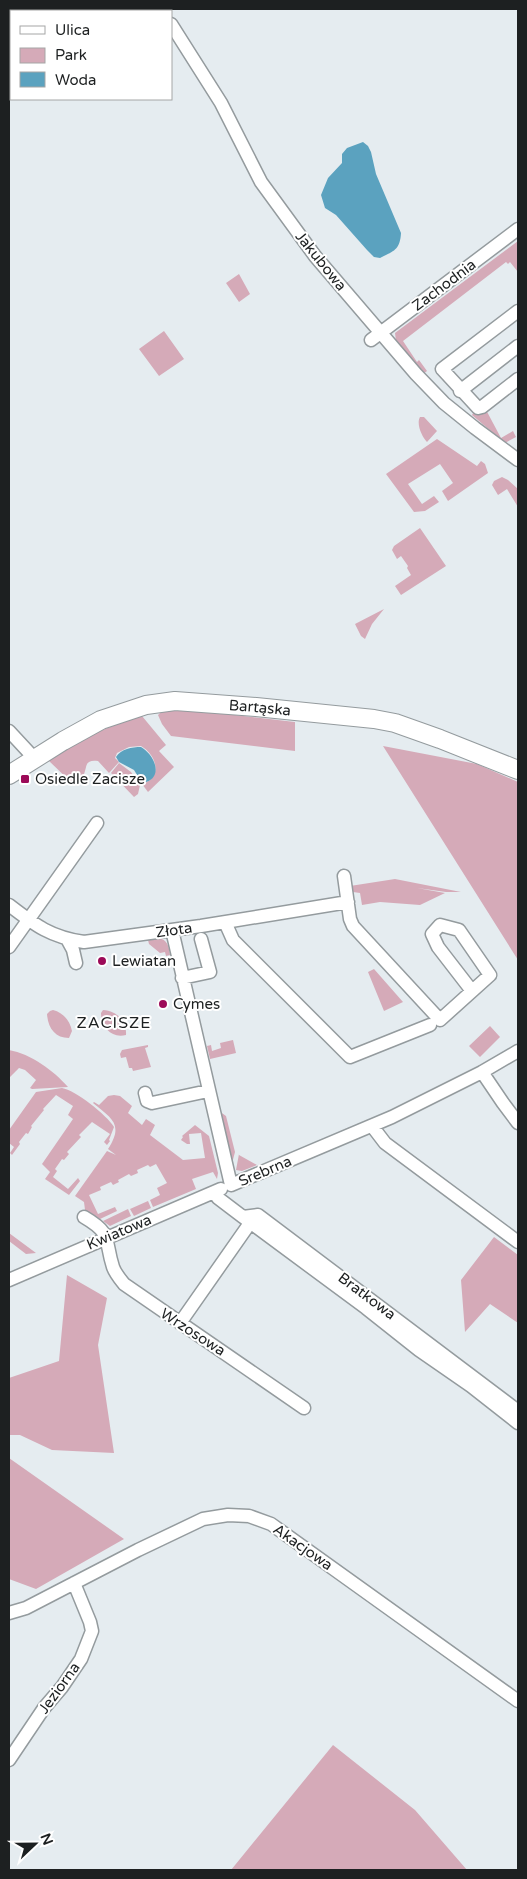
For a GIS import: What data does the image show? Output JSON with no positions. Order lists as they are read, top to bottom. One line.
{"streets":{"street":["Jakubowa","Zachodnia","Bartąska","Złota","Srebrna","Kwiatowa","Bratkowa","Wrzosowa","Akacjowa","Jeziorna"]},"crossings":[["Jakubowa","Zachodnia"],["Złota","Srebrna"],["Srebrna","Kwiatowa"],["Kwiatowa","Bratkowa"],["Kwiatowa","Wrzosowa"],["Akacjowa","Jeziorna"]],"districts":["ZACISZE"],"places":{"transit":["Osiedle Zacisze"],"other":["Lewiatan","Cymes"]},"legend":["Ulica","Park","Woda"],"north":"right"}
